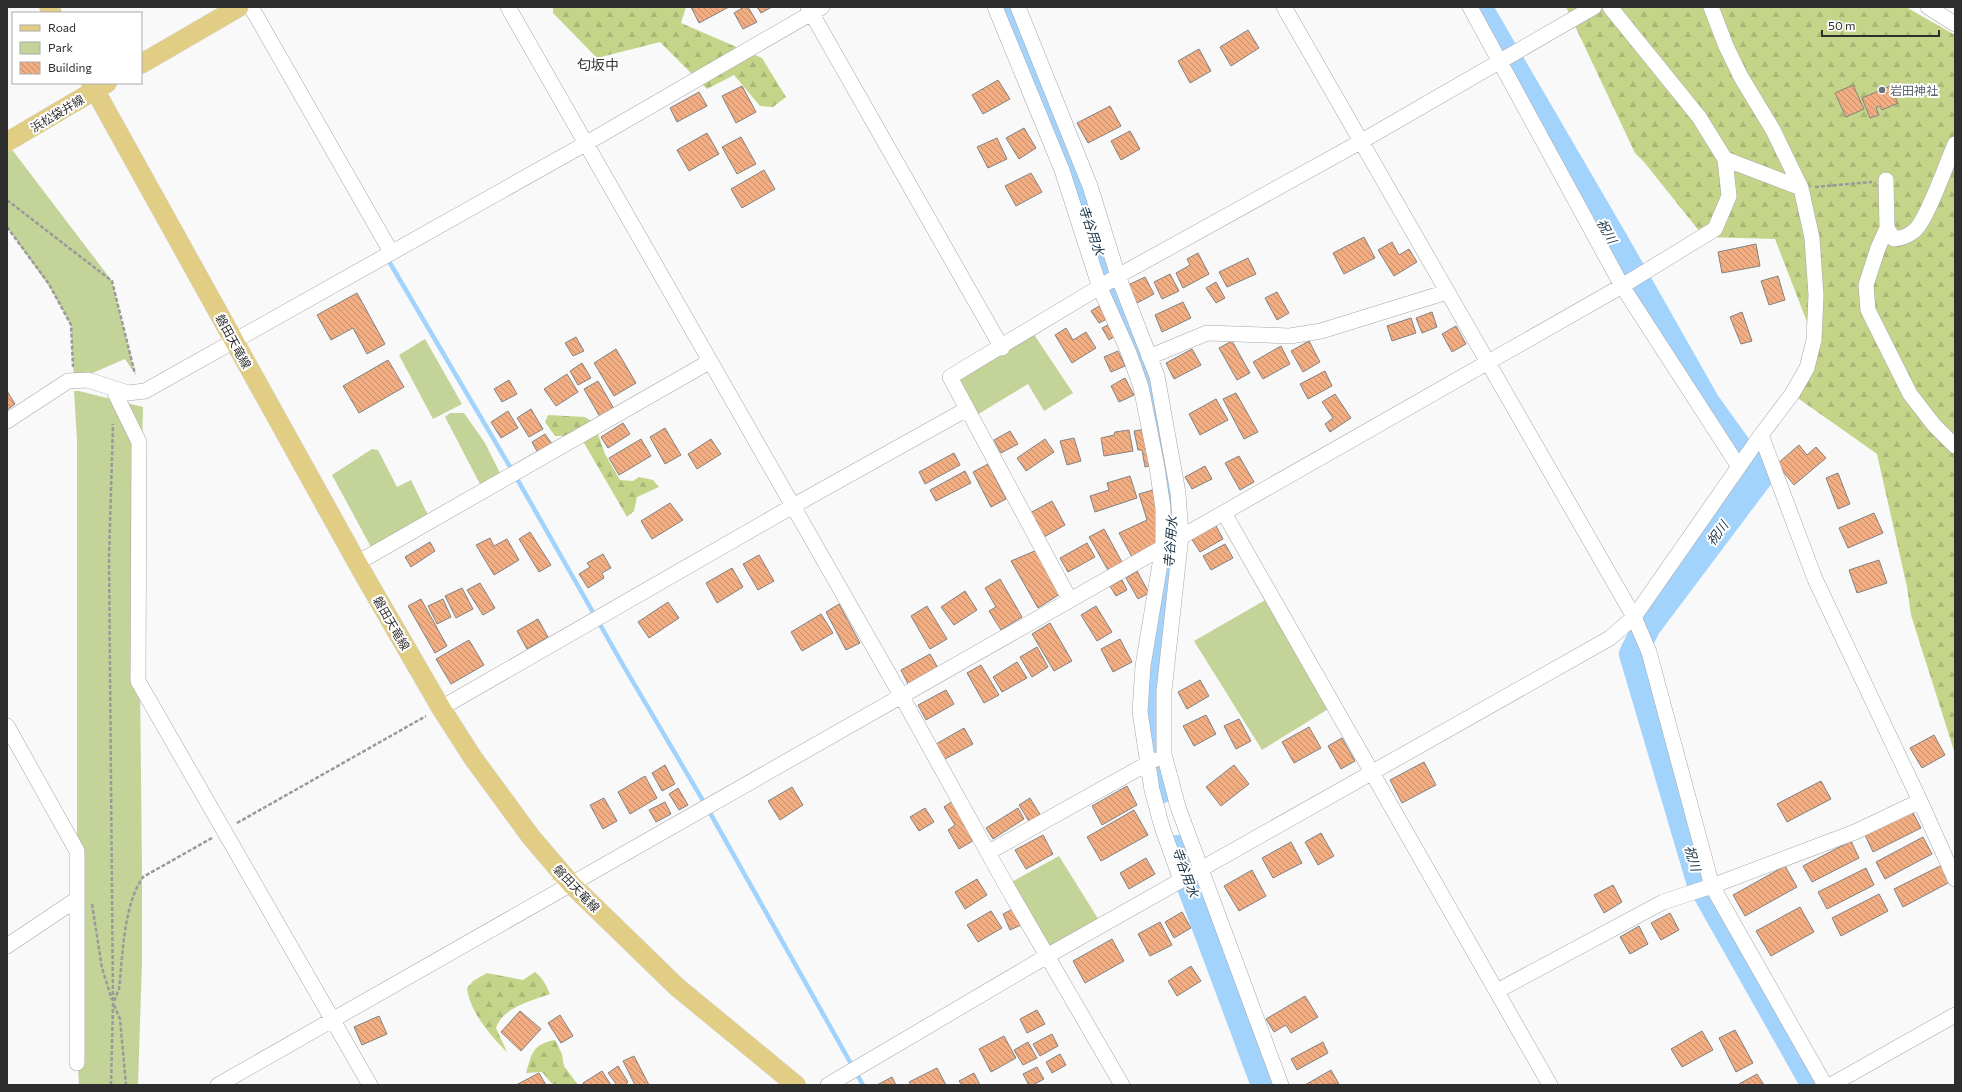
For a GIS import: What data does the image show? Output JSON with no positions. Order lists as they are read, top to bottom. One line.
{"streets":{"main road":["浜松袋井線","磐田天竜線"]},"crossings":[["浜松袋井線","磐田天竜線"]],"districts":["匂坂中"],"water":["寺谷用水","祝川"],"places":["岩田神社"],"legend":["Road","Park","Building"],"scale_bar":"50 m"}
